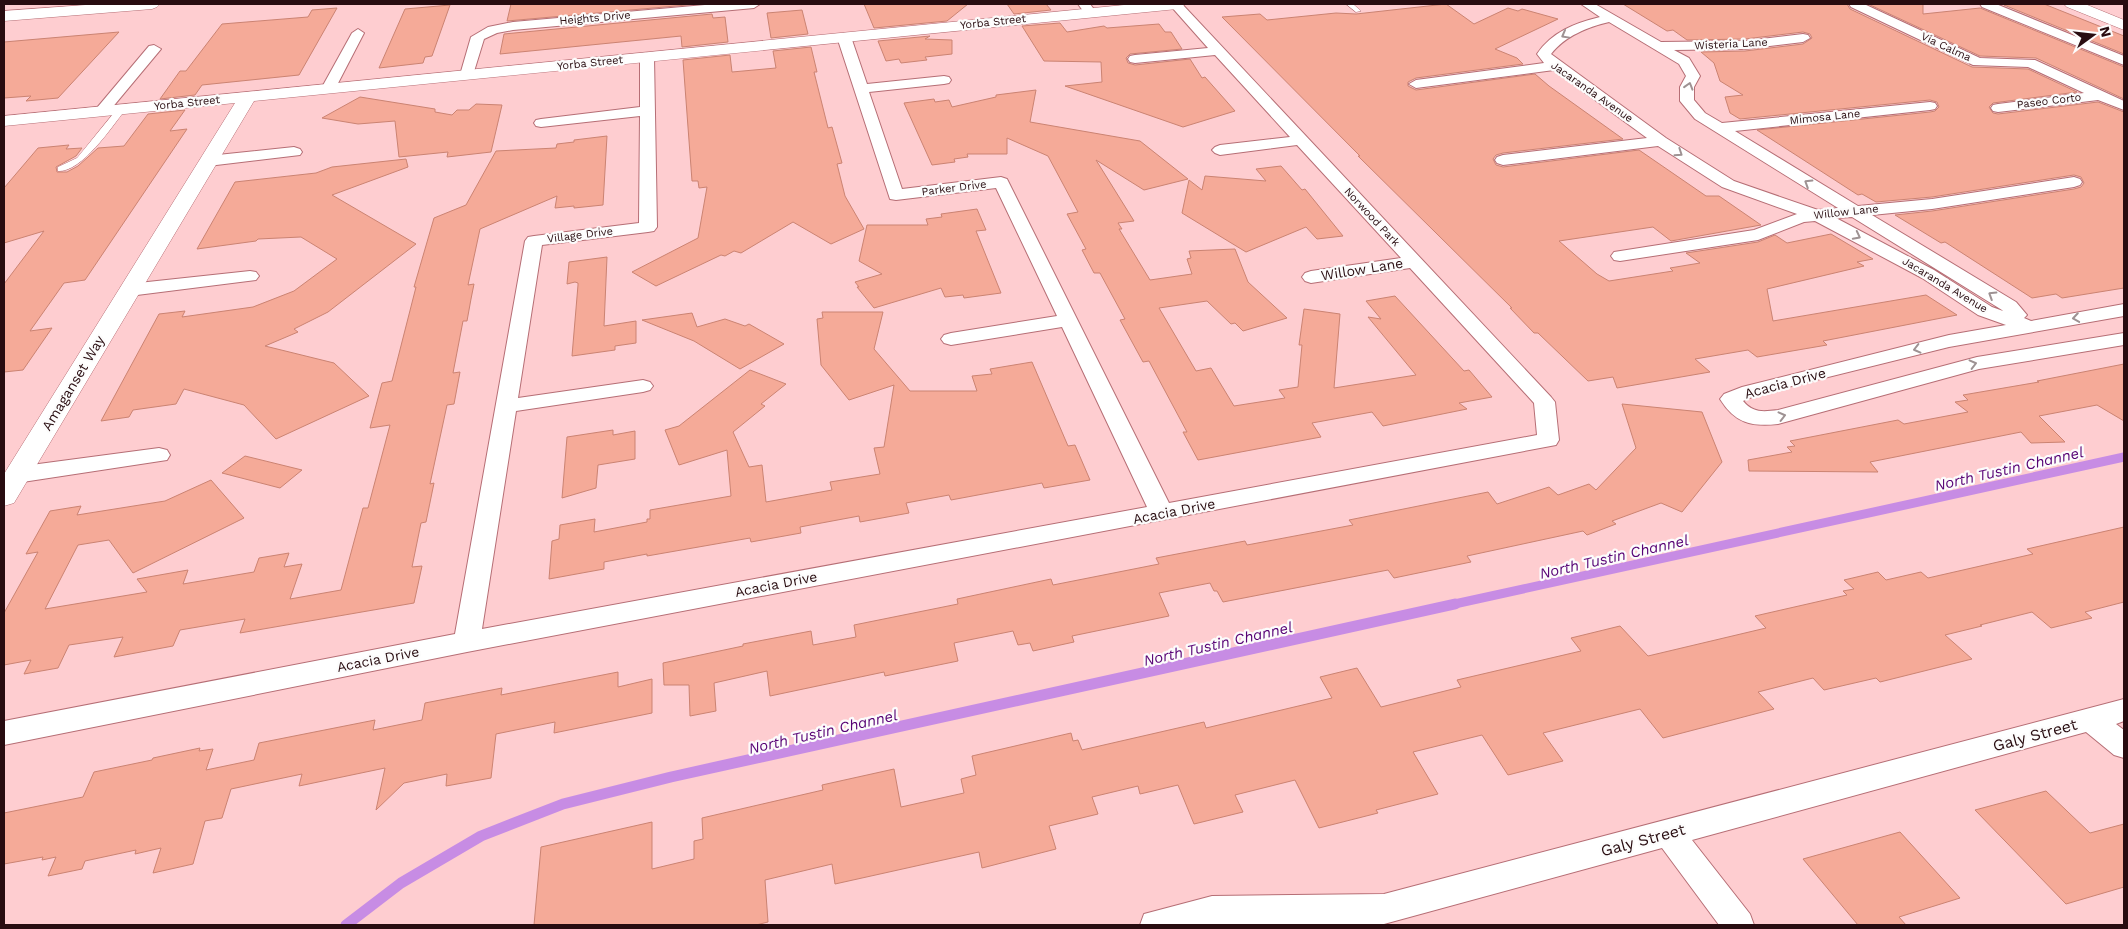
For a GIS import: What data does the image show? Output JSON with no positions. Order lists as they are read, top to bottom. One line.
{"streets":{"main road":["Yorba Street","Amaganset Way"],"street":["Heights Drive","Wisteria Lane","Via Calma","Jacaranda Avenue","Paseo Corto","Mimosa Lane","Parker Drive","Willow Lane","Norwood Park","Village Drive","Acacia Drive","Galy Street"]},"crossings":[["Heights Drive","Yorba Street"],["Yorba Street","Parker Drive"],["Yorba Street","Norwood Park"],["Yorba Street","Village Drive"],["Yorba Street","Amaganset Way"],["Wisteria Lane","Jacaranda Avenue"],["Via Calma","Paseo Corto"],["Jacaranda Avenue","Mimosa Lane"],["Jacaranda Avenue","Willow Lane"],["Jacaranda Avenue","Acacia Drive"],["Parker Drive","Acacia Drive"],["Willow Lane","Norwood Park"],["Norwood Park","Acacia Drive"],["Village Drive","Acacia Drive"]],"water":["North Tustin Channel"],"north":"right"}
